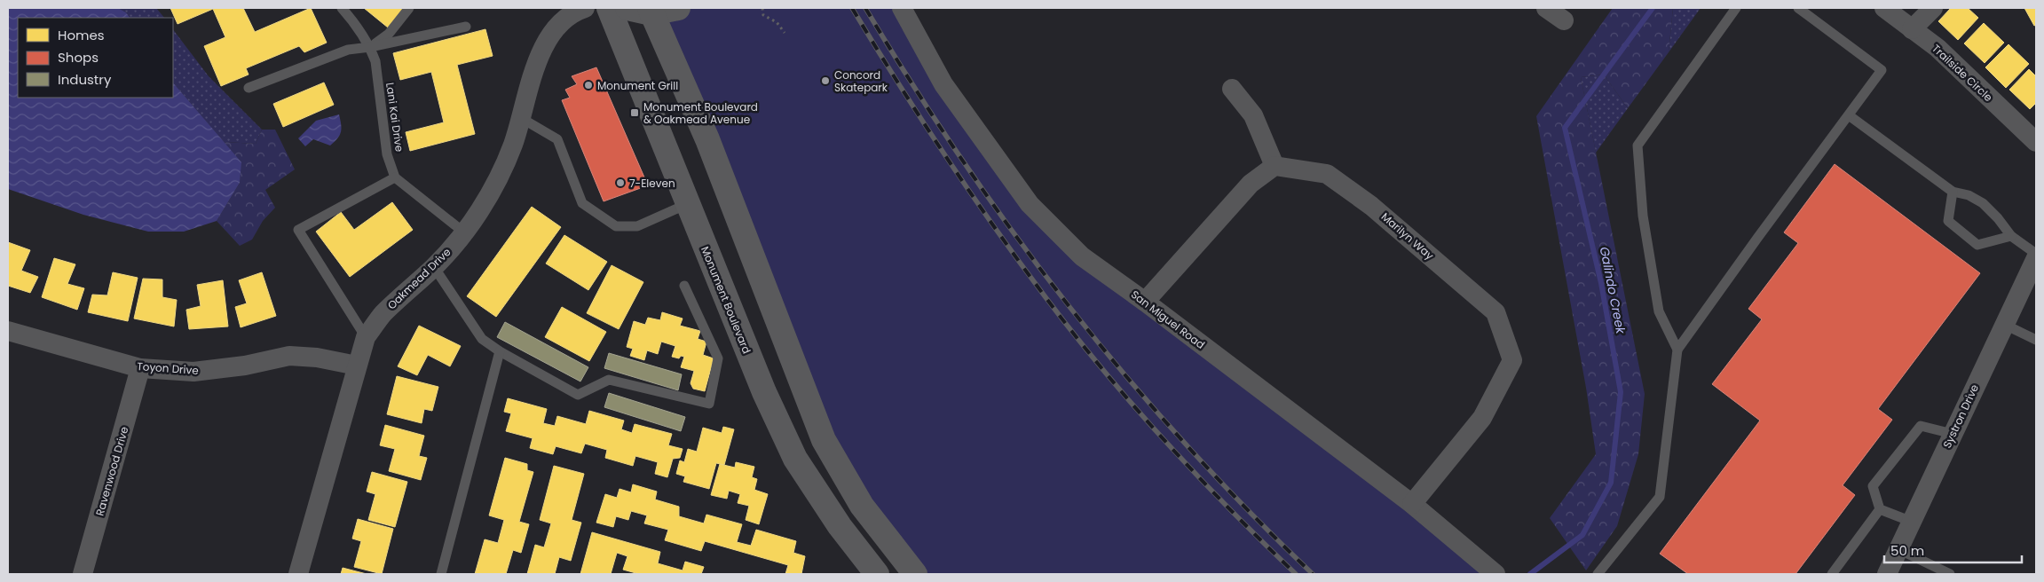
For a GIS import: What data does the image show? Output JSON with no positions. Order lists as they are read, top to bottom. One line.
{"streets":{"main road":["Monument Boulevard"],"street":["Trailside Circle","Marilyn Way","Oakmead Drive","San Miguel Road","Toyon Drive","Systron Drive","Ravenwood Drive"],"lane":["Lani Kai Drive"]},"crossings":[["Marilyn Way","San Miguel Road"],["Oakmead Drive","Toyon Drive"],["Toyon Drive","Ravenwood Drive"]],"water":["Galindo Creek"],"places":{"other":["Concord Skatepark","Monument Grill","7-Eleven"],"transit":["Monument Boulevard & Oakmead Avenue"]},"legend":["Homes","Shops","Industry"],"scale_bar":"50 m"}
